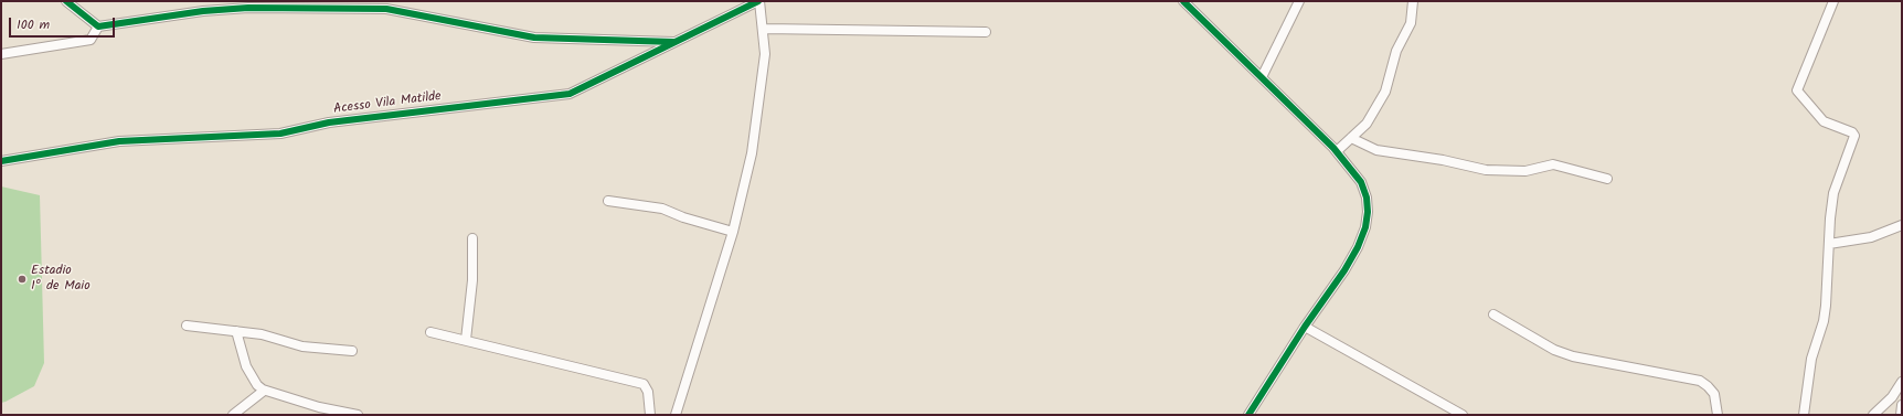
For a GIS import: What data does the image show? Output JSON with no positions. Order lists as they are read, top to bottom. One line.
{"streets":{"street":["Acesso Vila Matilde"]},"places":["Estadio 1º de Maio"],"scale_bar":"100 m"}
